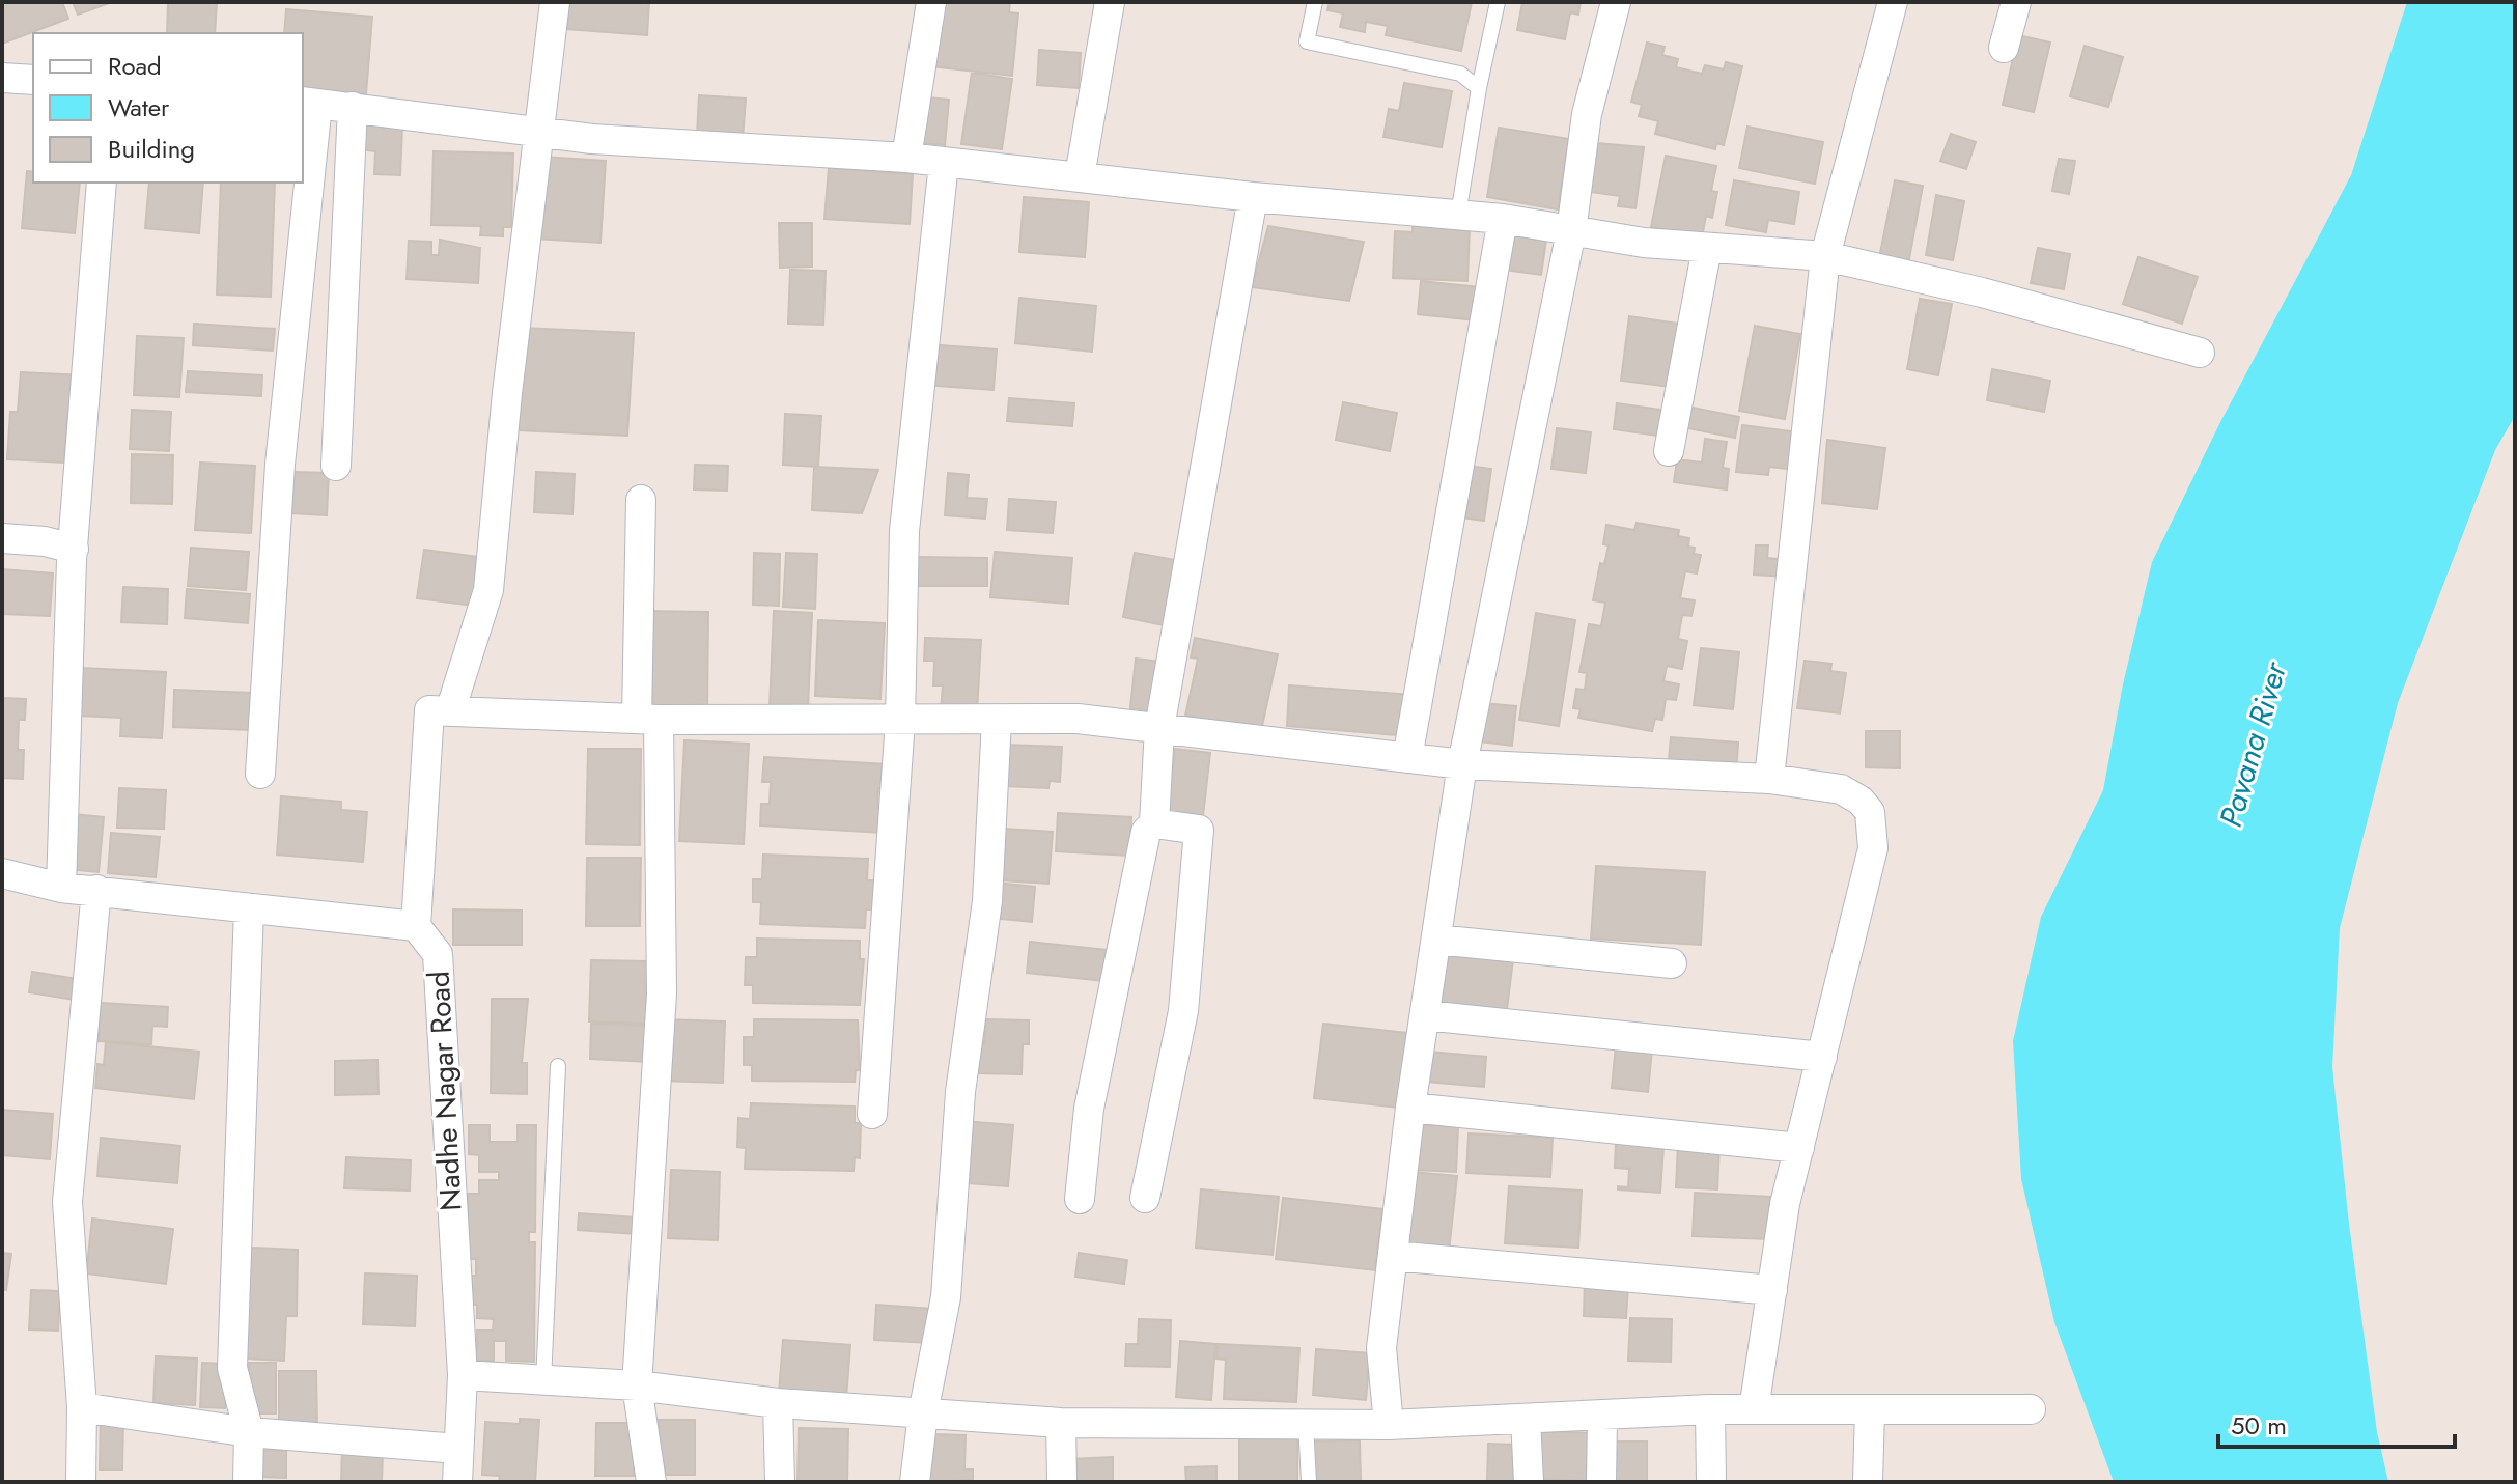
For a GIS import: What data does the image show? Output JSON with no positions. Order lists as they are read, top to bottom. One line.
{"streets":{"street":["Nadhe Nagar Road"]},"water":["Pavana River"],"legend":["Road","Water","Building"],"scale_bar":"50 m"}
